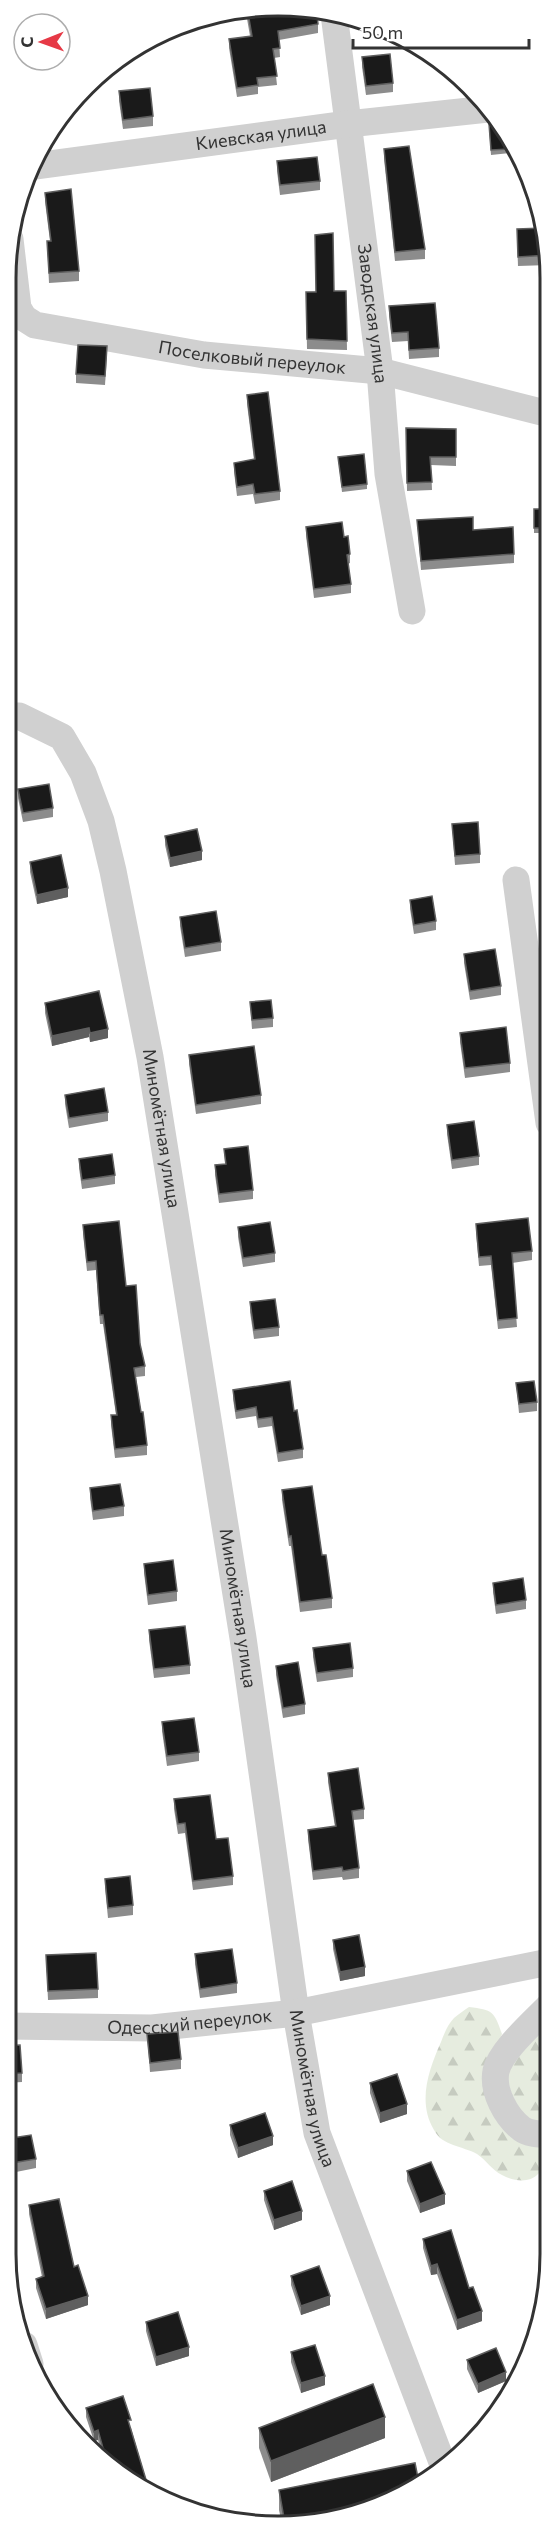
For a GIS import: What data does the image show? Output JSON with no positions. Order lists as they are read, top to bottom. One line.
{"streets":{"street":["Киевская улица","Заводская улица","Поселковый переулок","Миномётная улица","Одесский переулок"]},"crossings":[["Киевская улица","Заводская улица"],["Заводская улица","Поселковый переулок"],["Миномётная улица","Одесский переулок"]],"scale_bar":"50 m","north":"left"}
